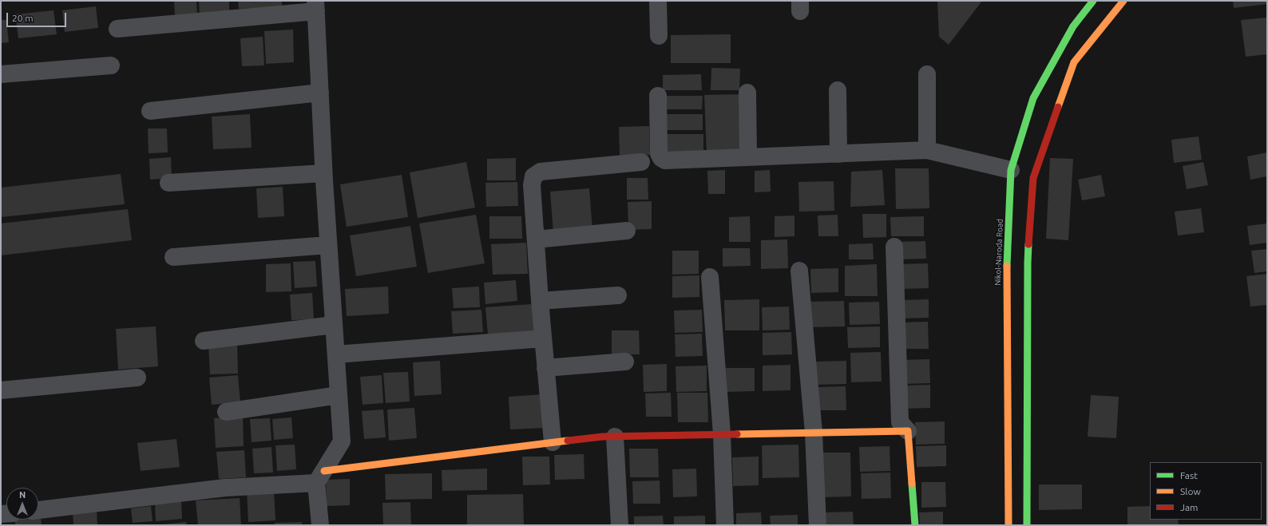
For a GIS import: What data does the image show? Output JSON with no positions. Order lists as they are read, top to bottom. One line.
{"streets":{"main road":["Nikol-Naroda Road"]},"legend":["Fast","Slow","Jam"],"scale_bar":"20 m","north":"top"}
